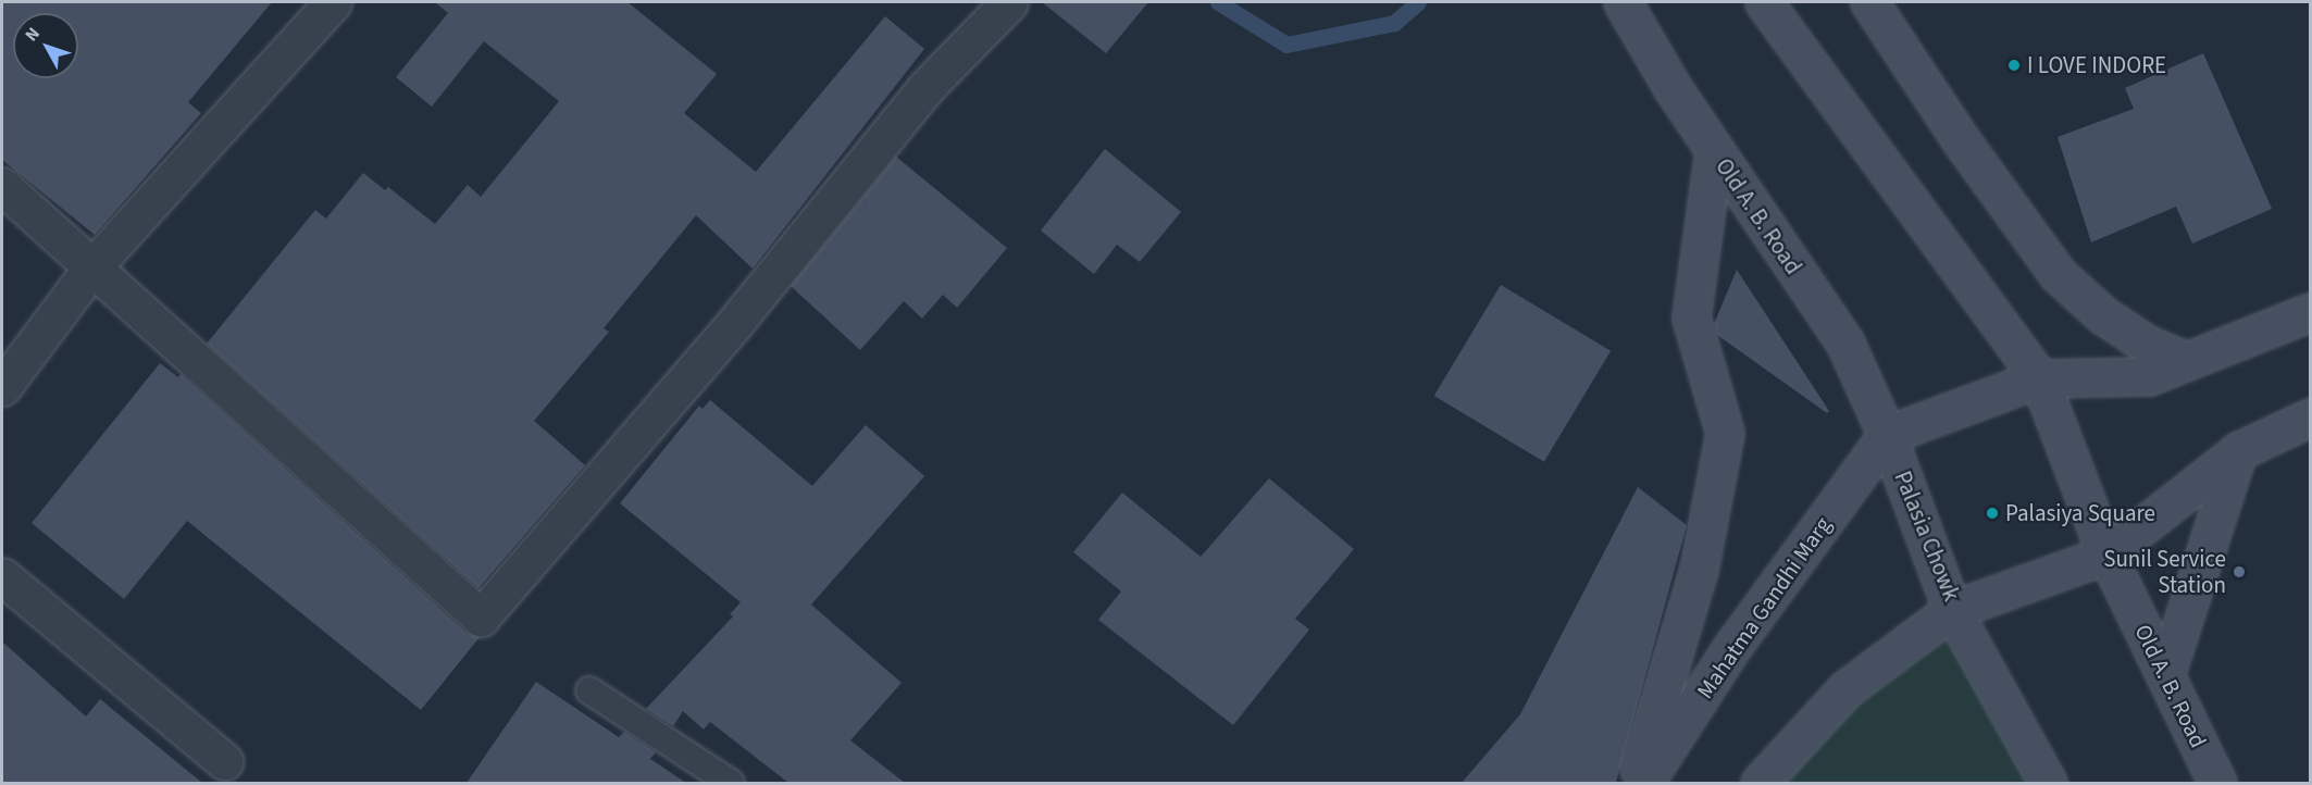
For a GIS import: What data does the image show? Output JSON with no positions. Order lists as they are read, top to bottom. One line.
{"streets":{"main road":["Old A. B. Road","Palasia Chowk","Mahatma Gandhi Marg"]},"crossings":[["Old A. B. Road","Palasia Chowk"],["Old A. B. Road","Mahatma Gandhi Marg"],["Palasia Chowk","Mahatma Gandhi Marg"]],"places":["I LOVE INDORE","Palasiya Square","Sunil Service Station"],"north":"top left"}
